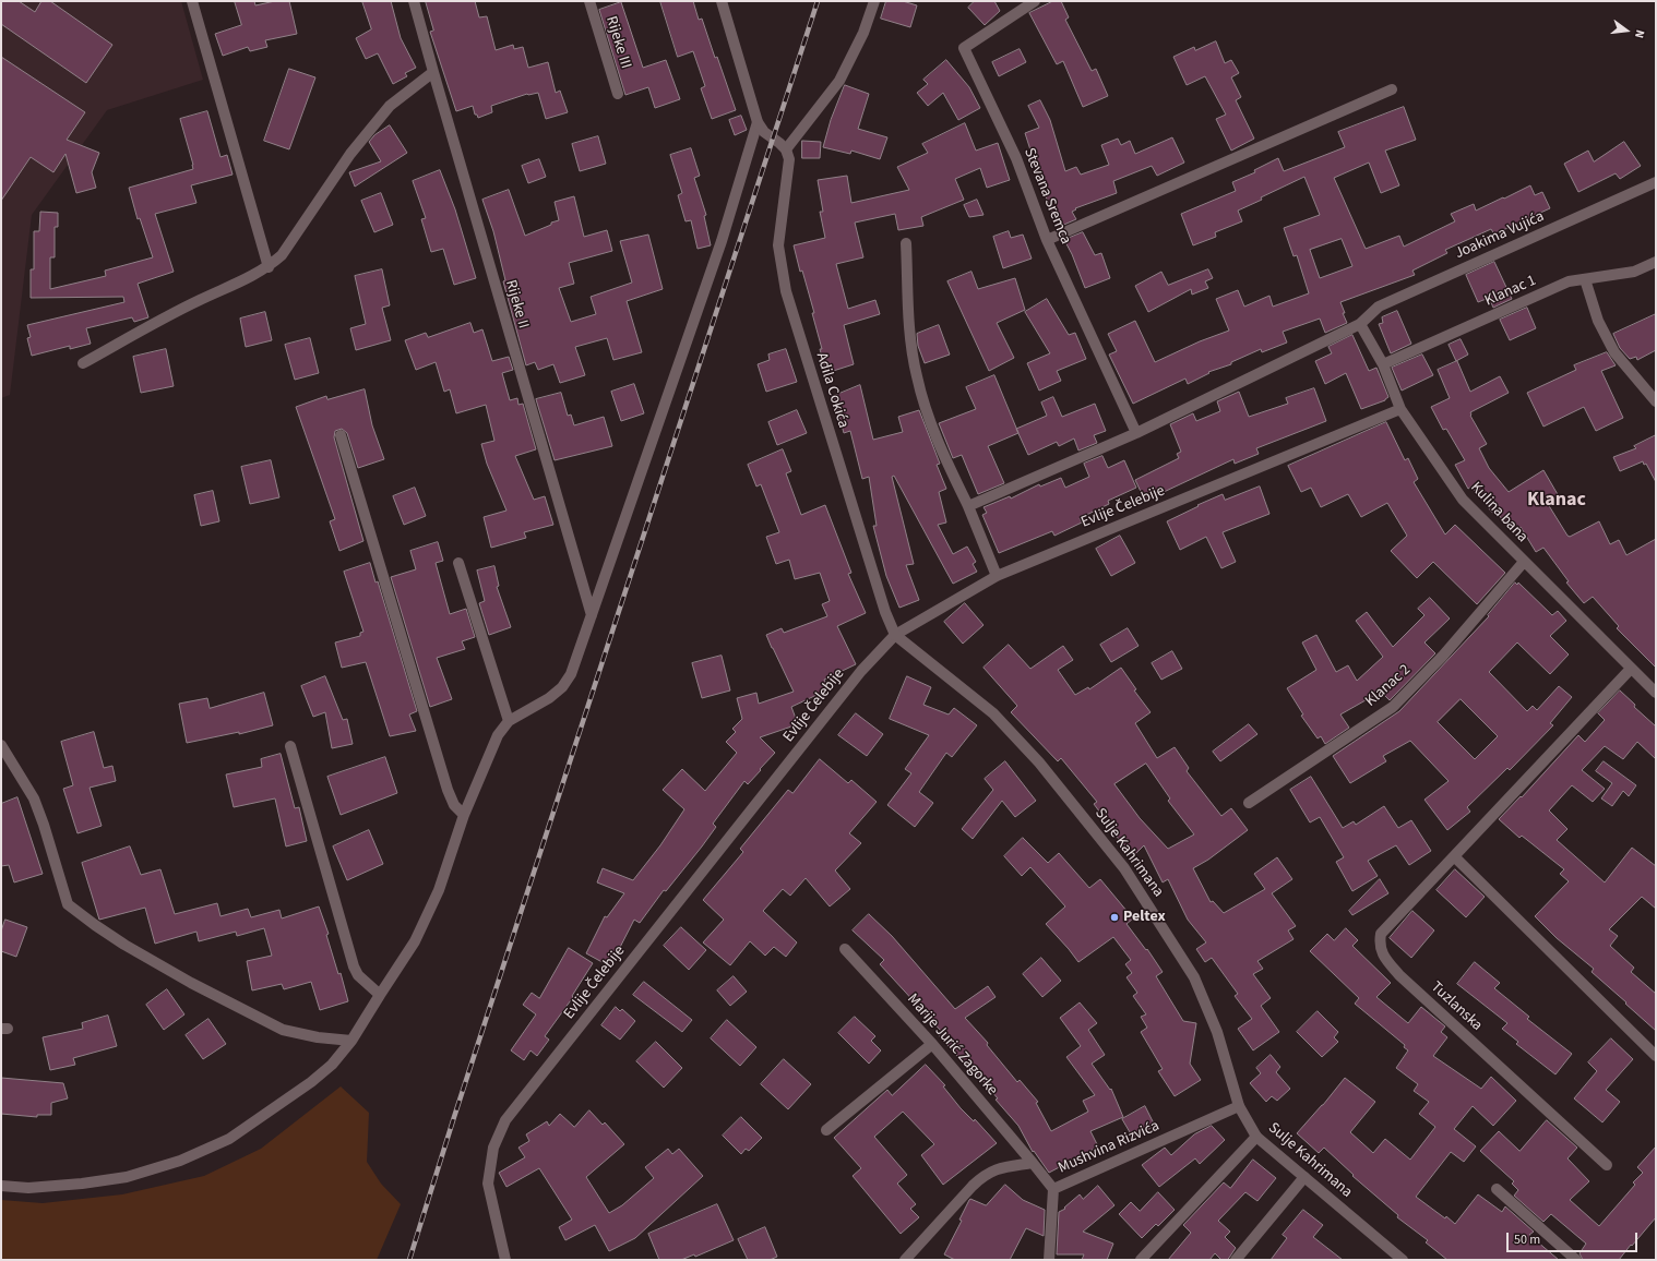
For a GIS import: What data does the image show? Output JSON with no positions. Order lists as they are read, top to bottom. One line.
{"streets":{"street":["Rijeke III","Stevana Sremca","Joakima Vujića","Klanac 1","Rijeke II","Adila Cokića","Evlije Čelebije","Kulina bana","Klanac 2","Sulje Kahrimana","Tuzlanska","Marije Jurić Zagorke","Mushvina Rizvića"]},"crossings":[["Stevana Sremca","Joakima Vujića"],["Joakima Vujića","Kulina bana"],["Klanac 1","Kulina bana"],["Adila Cokića","Evlije Čelebije"],["Adila Cokića","Sulje Kahrimana"],["Evlije Čelebije","Kulina bana"],["Evlije Čelebije","Sulje Kahrimana"],["Kulina bana","Klanac 2"],["Kulina bana","Tuzlanska"],["Sulje Kahrimana","Mushvina Rizvića"],["Marije Jurić Zagorke","Mushvina Rizvića"]],"districts":["Klanac"],"places":["Peltex"],"scale_bar":"50 m","north":"right"}
